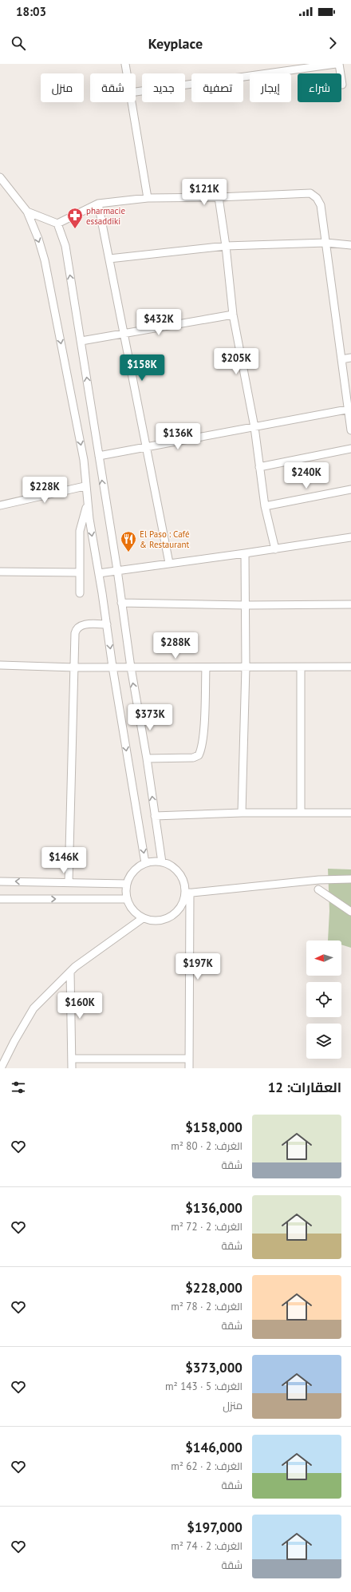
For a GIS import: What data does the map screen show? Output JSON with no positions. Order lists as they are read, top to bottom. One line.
{"places":{"pharmacy":["pharmacie essaddiki"],"restaurant":["El Paso : Café & Restaurant"]},"north":"left","page":{"status":"18:03","header":"Keyplace","chip":["شراء","إيجار","تصفية","جديد","شقة","منزل"],"price":["$121K","$432K","$205K","$158K","$136K","$240K","$228K","$288K","$373K","$146K","$197K","$160K"],"heading":"العقارات: 12","list":[{"name":"$158,000","note":"الغرف: 2 · 80 m² · شقة"},{"name":"$136,000","note":"الغرف: 2 · 72 m² · شقة"},{"name":"$228,000","note":"الغرف: 2 · 78 m² · شقة"},{"name":"$373,000","note":"الغرف: 5 · 143 m² · منزل"},{"name":"$146,000","note":"الغرف: 2 · 62 m² · شقة"},{"name":"$197,000","note":"الغرف: 2 · 74 m² · شقة"}]}}
